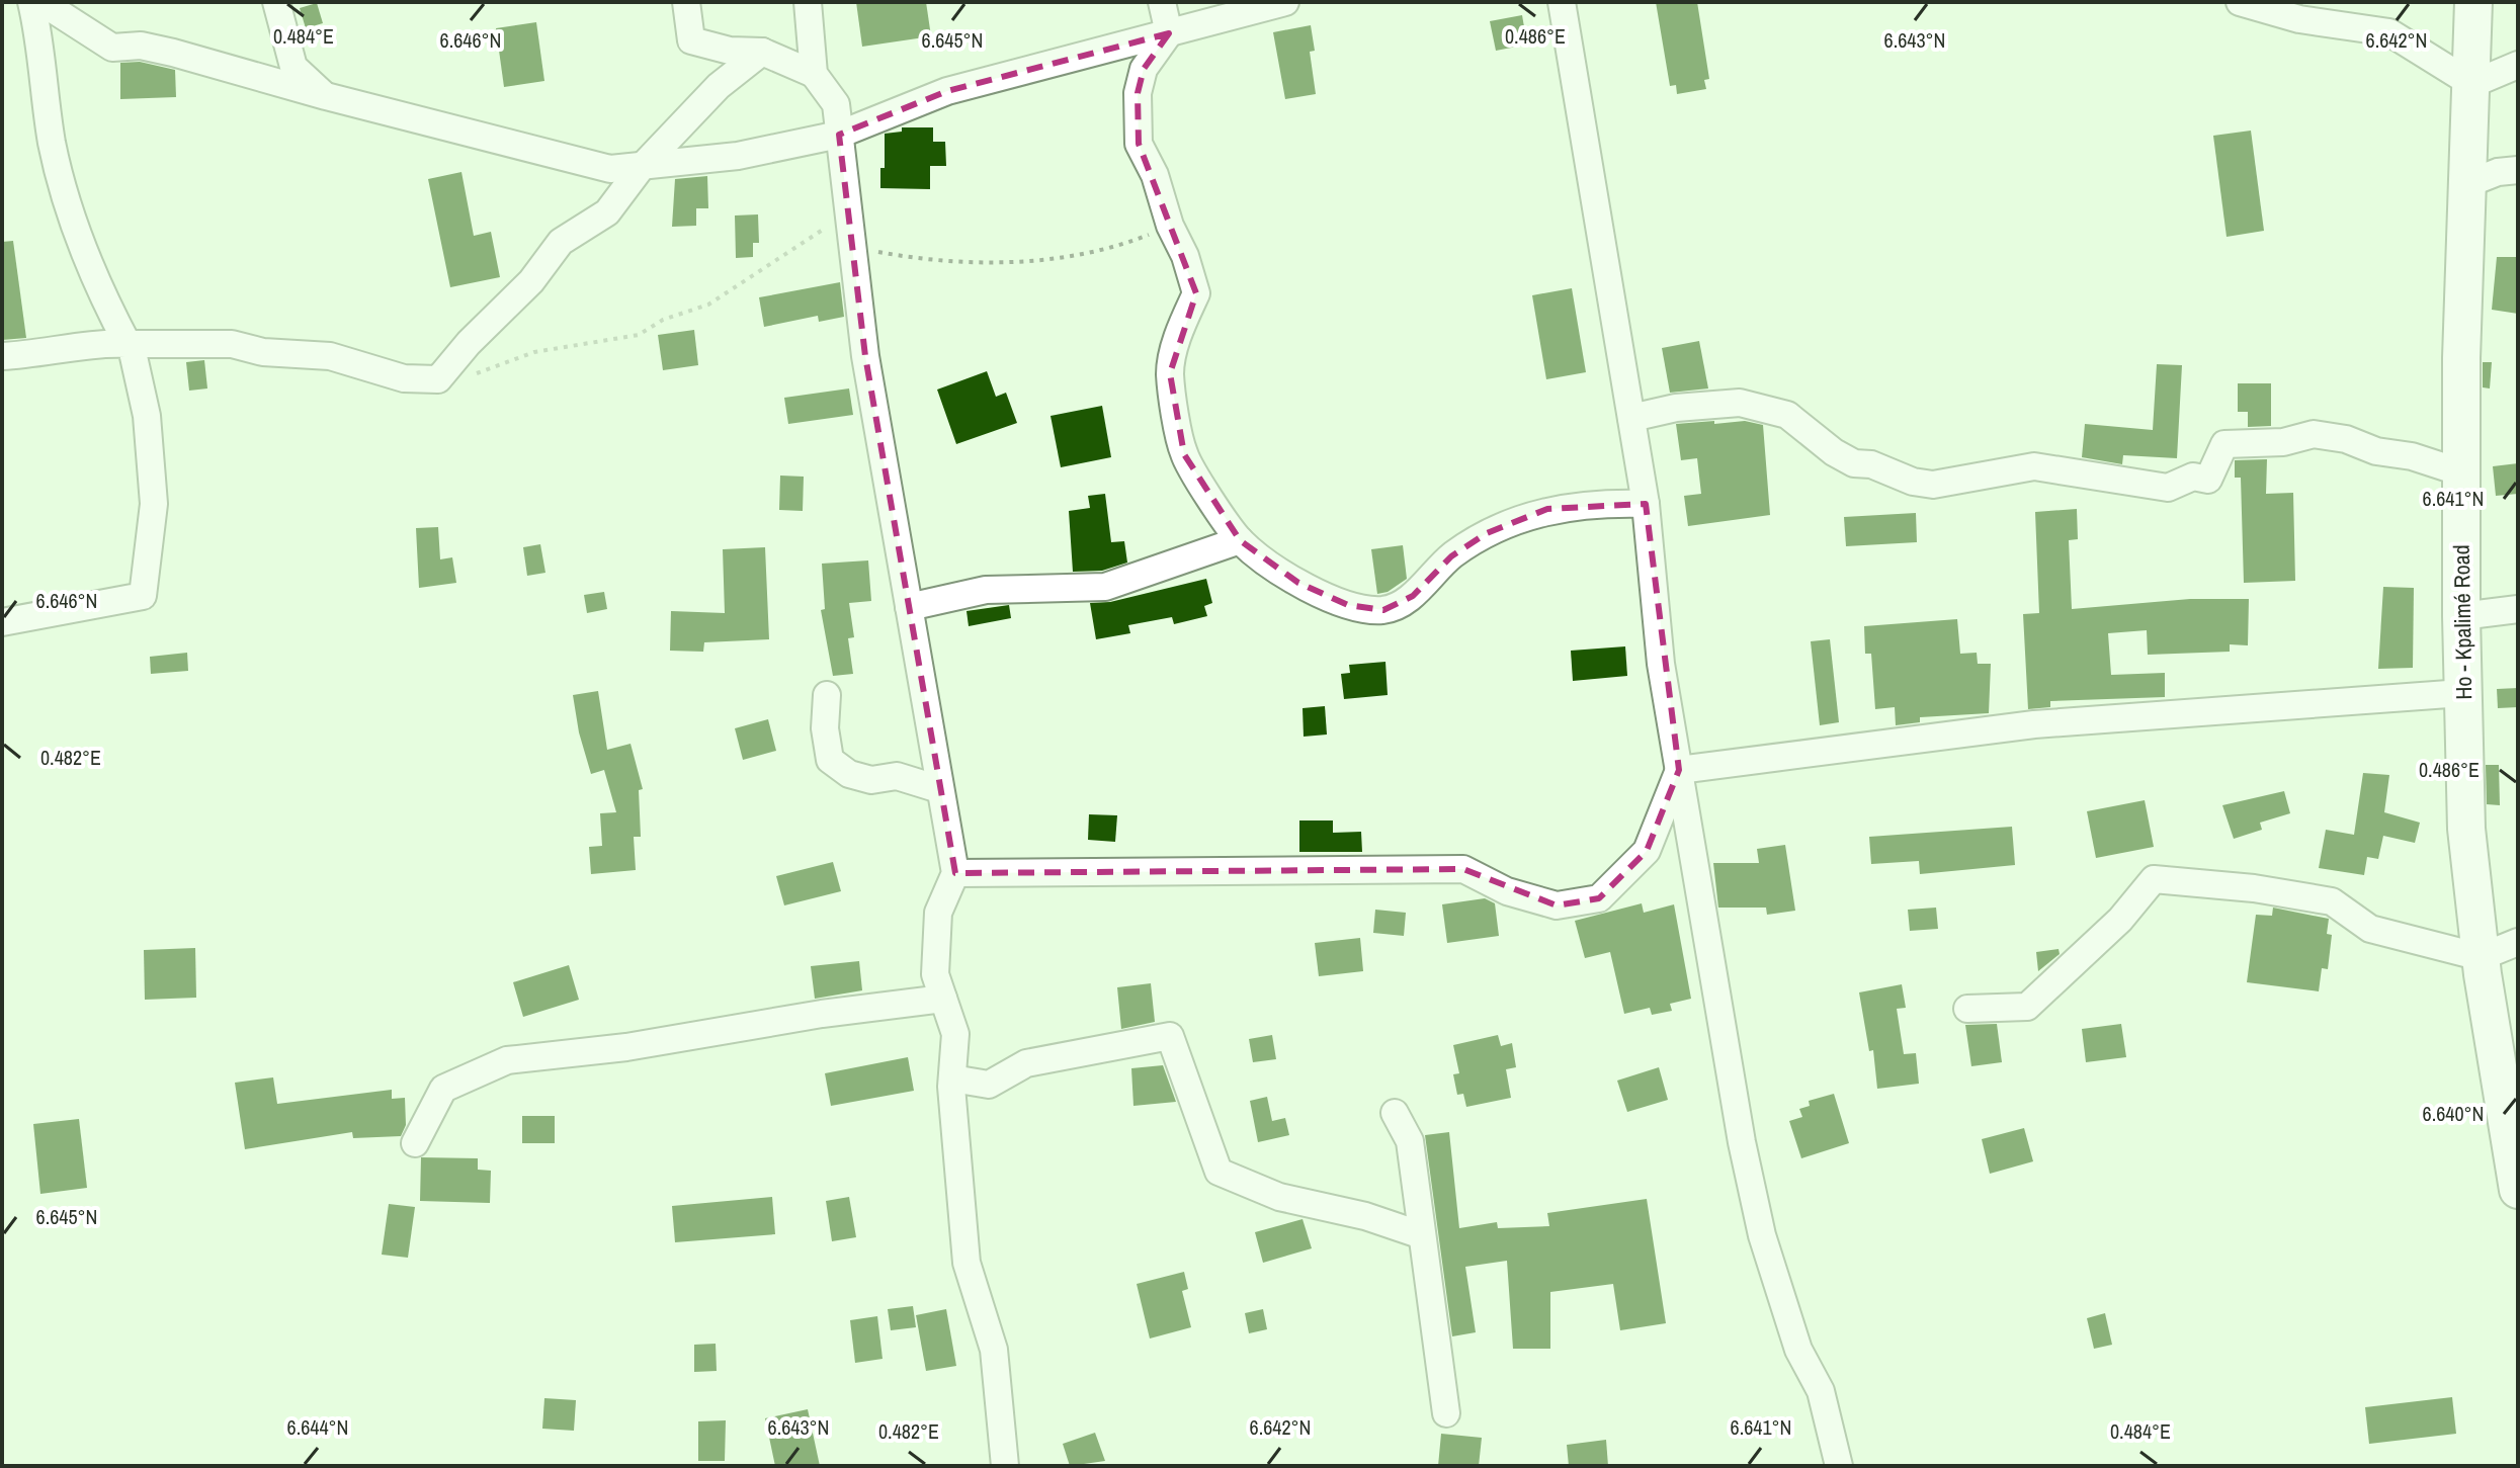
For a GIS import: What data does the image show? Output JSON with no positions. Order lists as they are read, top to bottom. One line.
{"streets":{"main road":["Ho - Kpalimé Road"]},"coordinates":["0.484°E","0.486°E","6.646°N","6.645°N","6.643°N","6.642°N","6.641°N","0.482°E","6.640°N","6.644°N"]}
